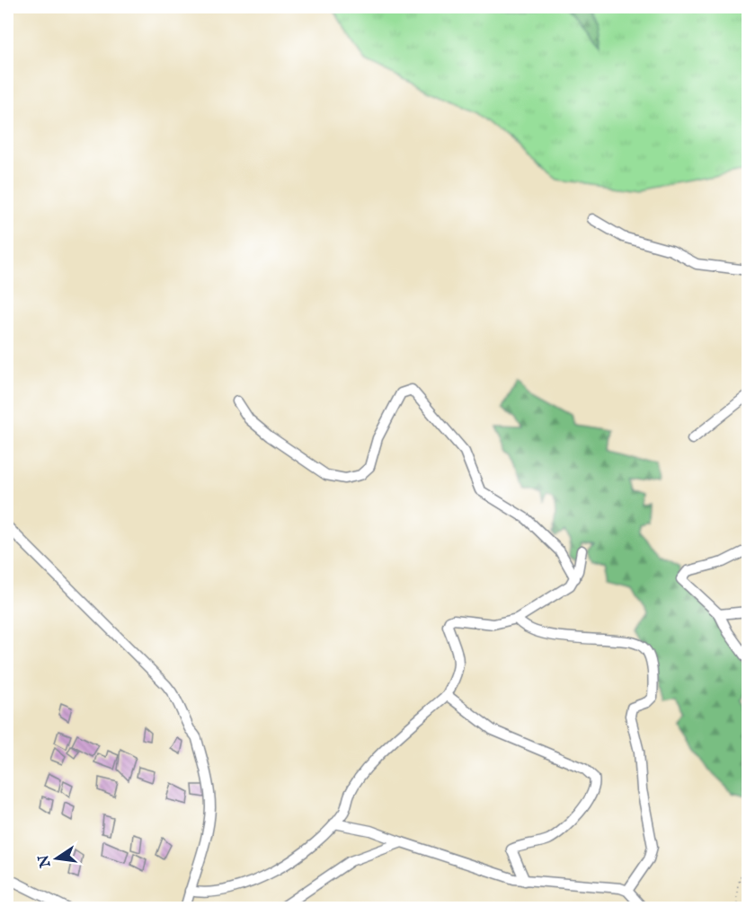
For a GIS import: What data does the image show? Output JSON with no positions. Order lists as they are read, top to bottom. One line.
{"north":"left"}
